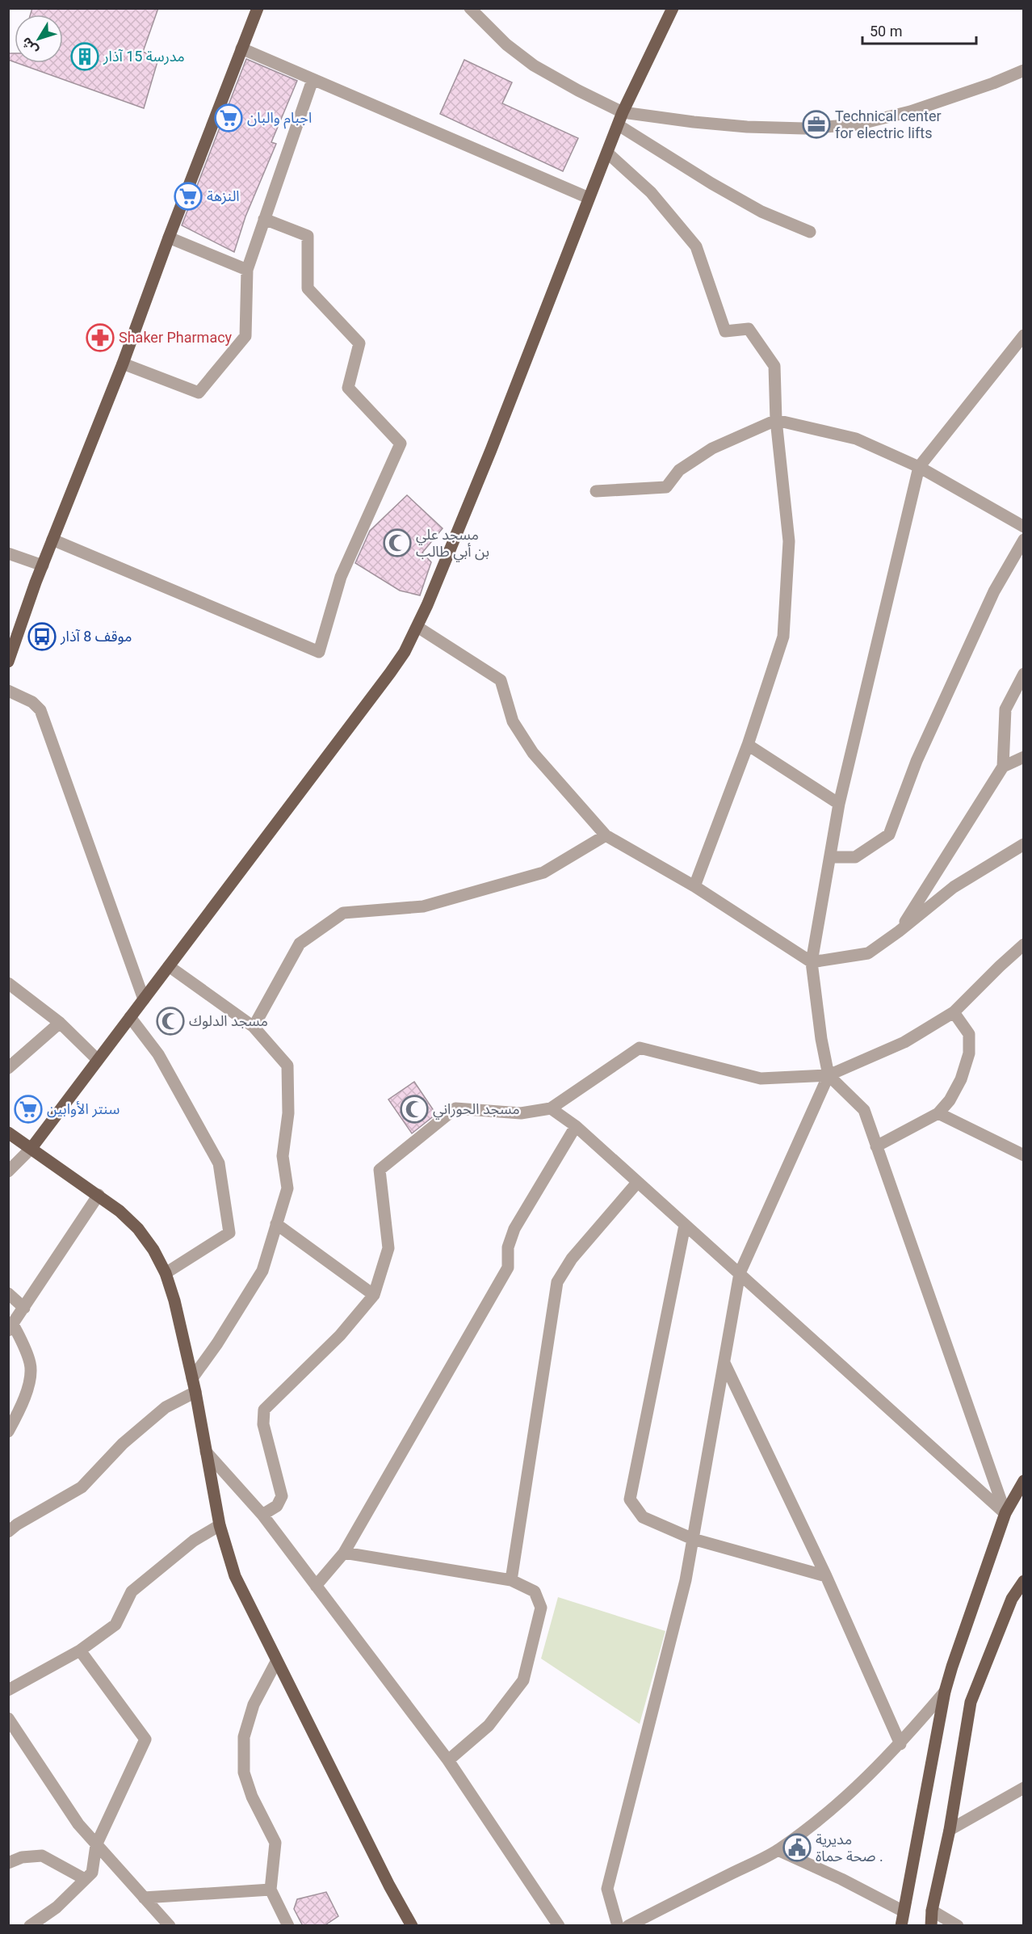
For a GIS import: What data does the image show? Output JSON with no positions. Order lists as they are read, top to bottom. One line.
{"places":{"building":["مدرسة 15 آذار"],"supermarket":["اجبام والبان","النزهة","سنتر الأوابين"],"office":["Technical center for electric lifts"],"pharmacy":["Shaker Pharmacy"],"mosque":["مسجد علي بن أبي طالب","مسجد الدلوك","مسجد الحوراني"],"bus stop":["موقف 8 آذار"],"public building":["مديرية صحة حماة ."]},"scale_bar":"50 m","north":"bottom left"}
